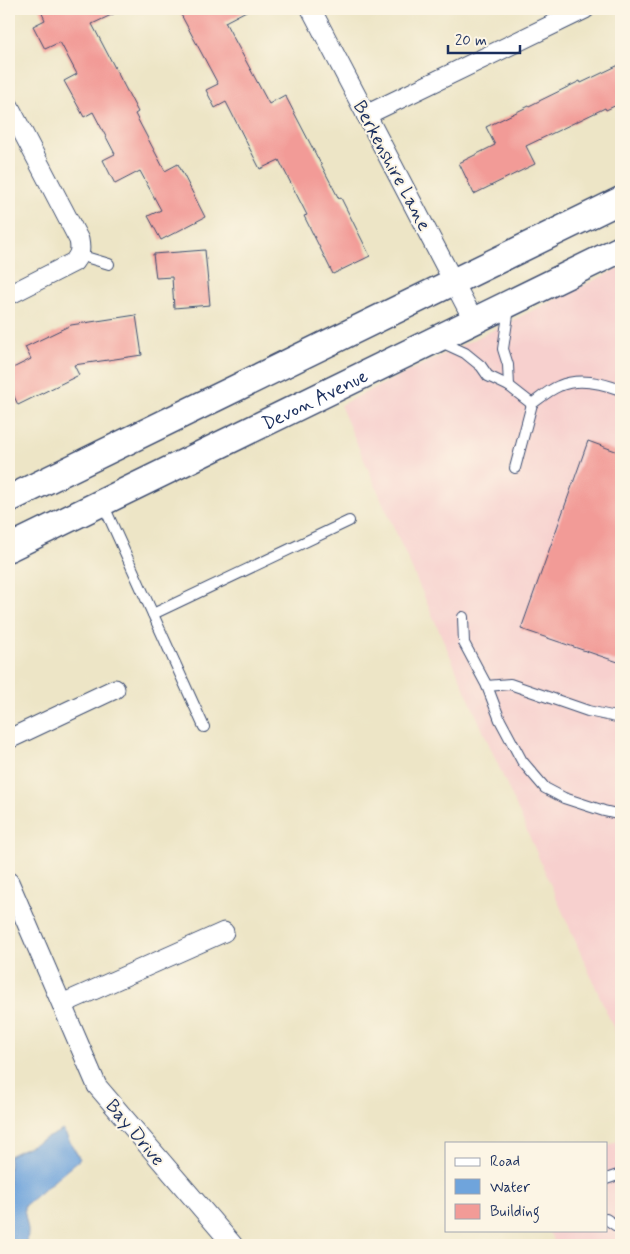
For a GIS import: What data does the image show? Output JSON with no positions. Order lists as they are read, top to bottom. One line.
{"streets":{"main road":["Devon Avenue"],"street":["Berkenshire Lane","Bay Drive"]},"crossings":[["Berkenshire Lane","Devon Avenue"]],"legend":["Road","Water","Building"],"scale_bar":"20 m"}
